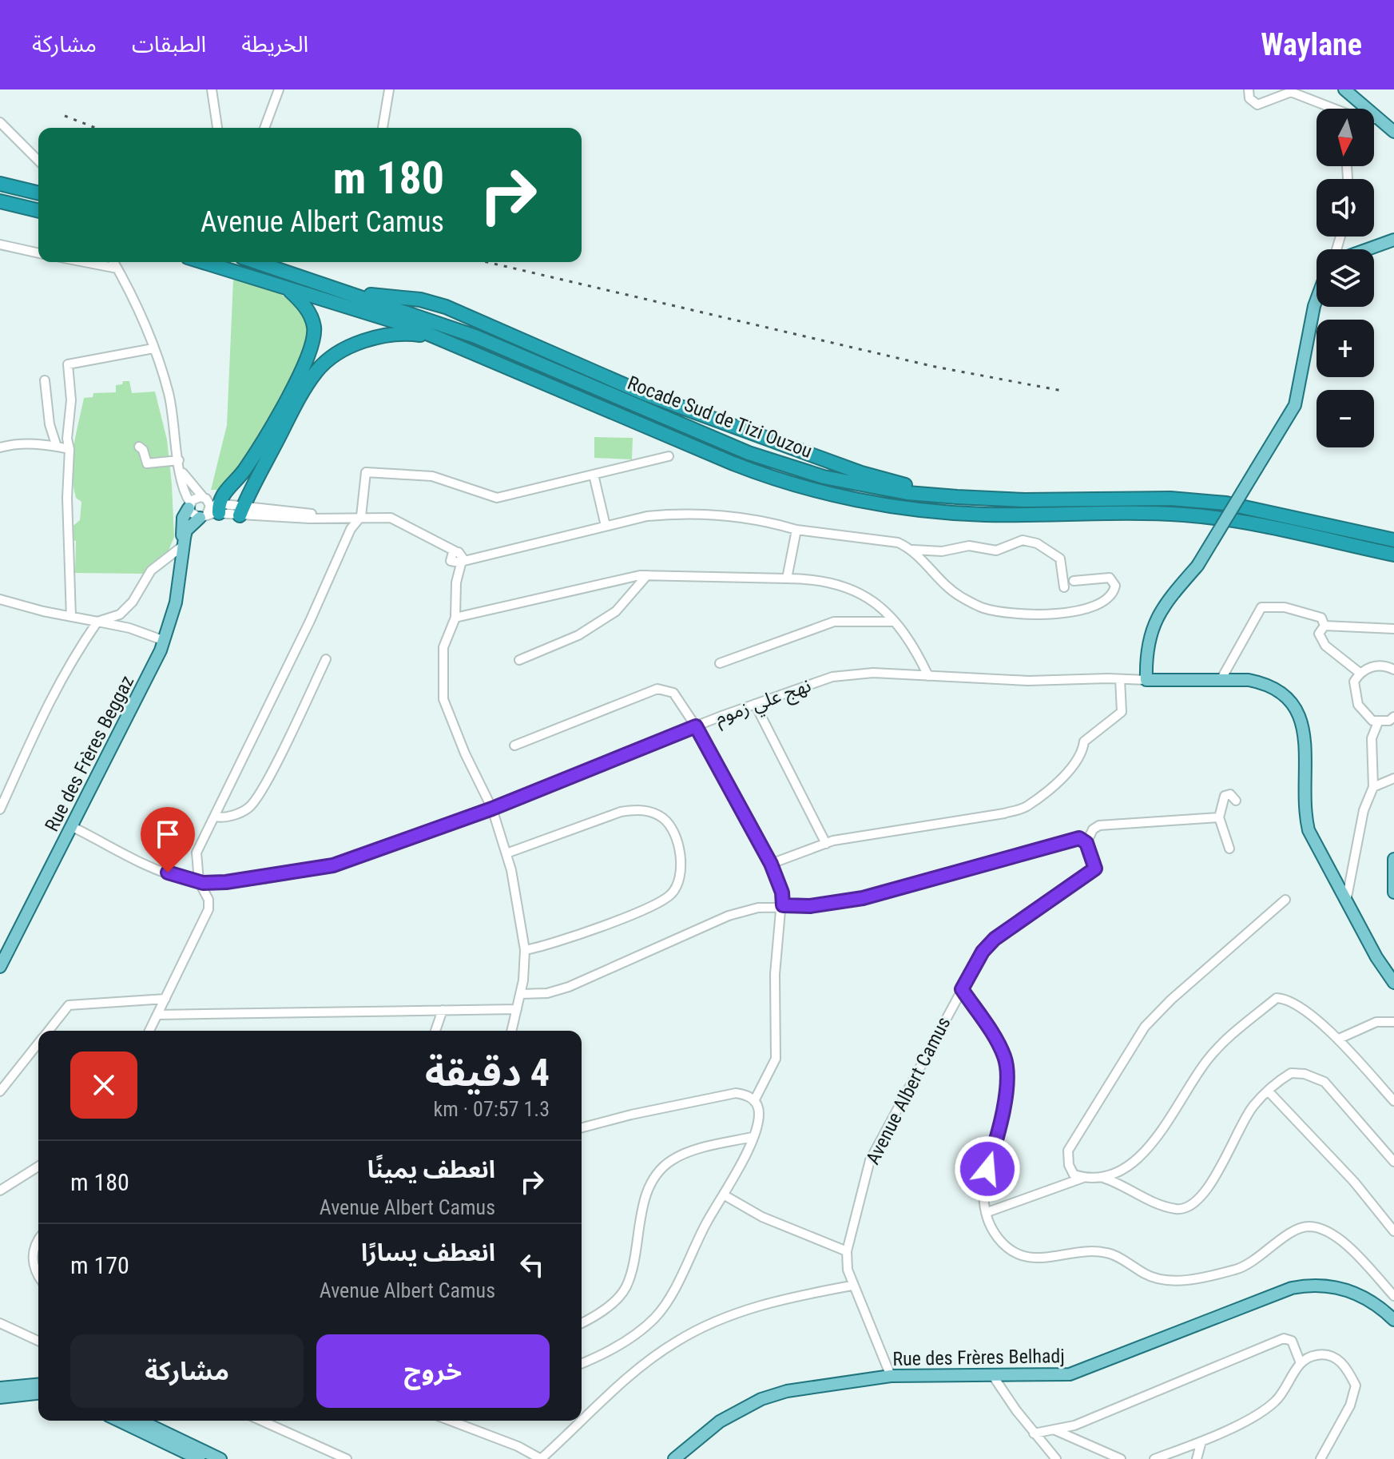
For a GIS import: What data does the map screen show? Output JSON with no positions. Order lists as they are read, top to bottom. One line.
{"streets":{"highway":["Rocade Sud de Tizi Ouzou"],"main road":["Rue des Frères Beggaz","Rue des Frères Belhadj"],"street":["نهج علي زموم","Avenue Albert Camus"]},"crossings":[["نهج علي زموم","Rue des Frères Beggaz"],["Avenue Albert Camus","Rue des Frères Belhadj"]],"north":"bottom","page":{"header":"Waylane","nav":["الخريطة","الطبقات","مشاركة"],"map_buttons":["+","−"],"turn":["180 m","Avenue Albert Camus"],"heading":["4 دقيقة","1.3 km · 07:57"],"list":[{"name":"انعطف يمينًا","note":"Avenue Albert Camus","value":"180 m"},{"name":"انعطف يسارًا","note":"Avenue Albert Camus","value":"170 m"}],"buttons":["خروج","مشاركة"]}}
